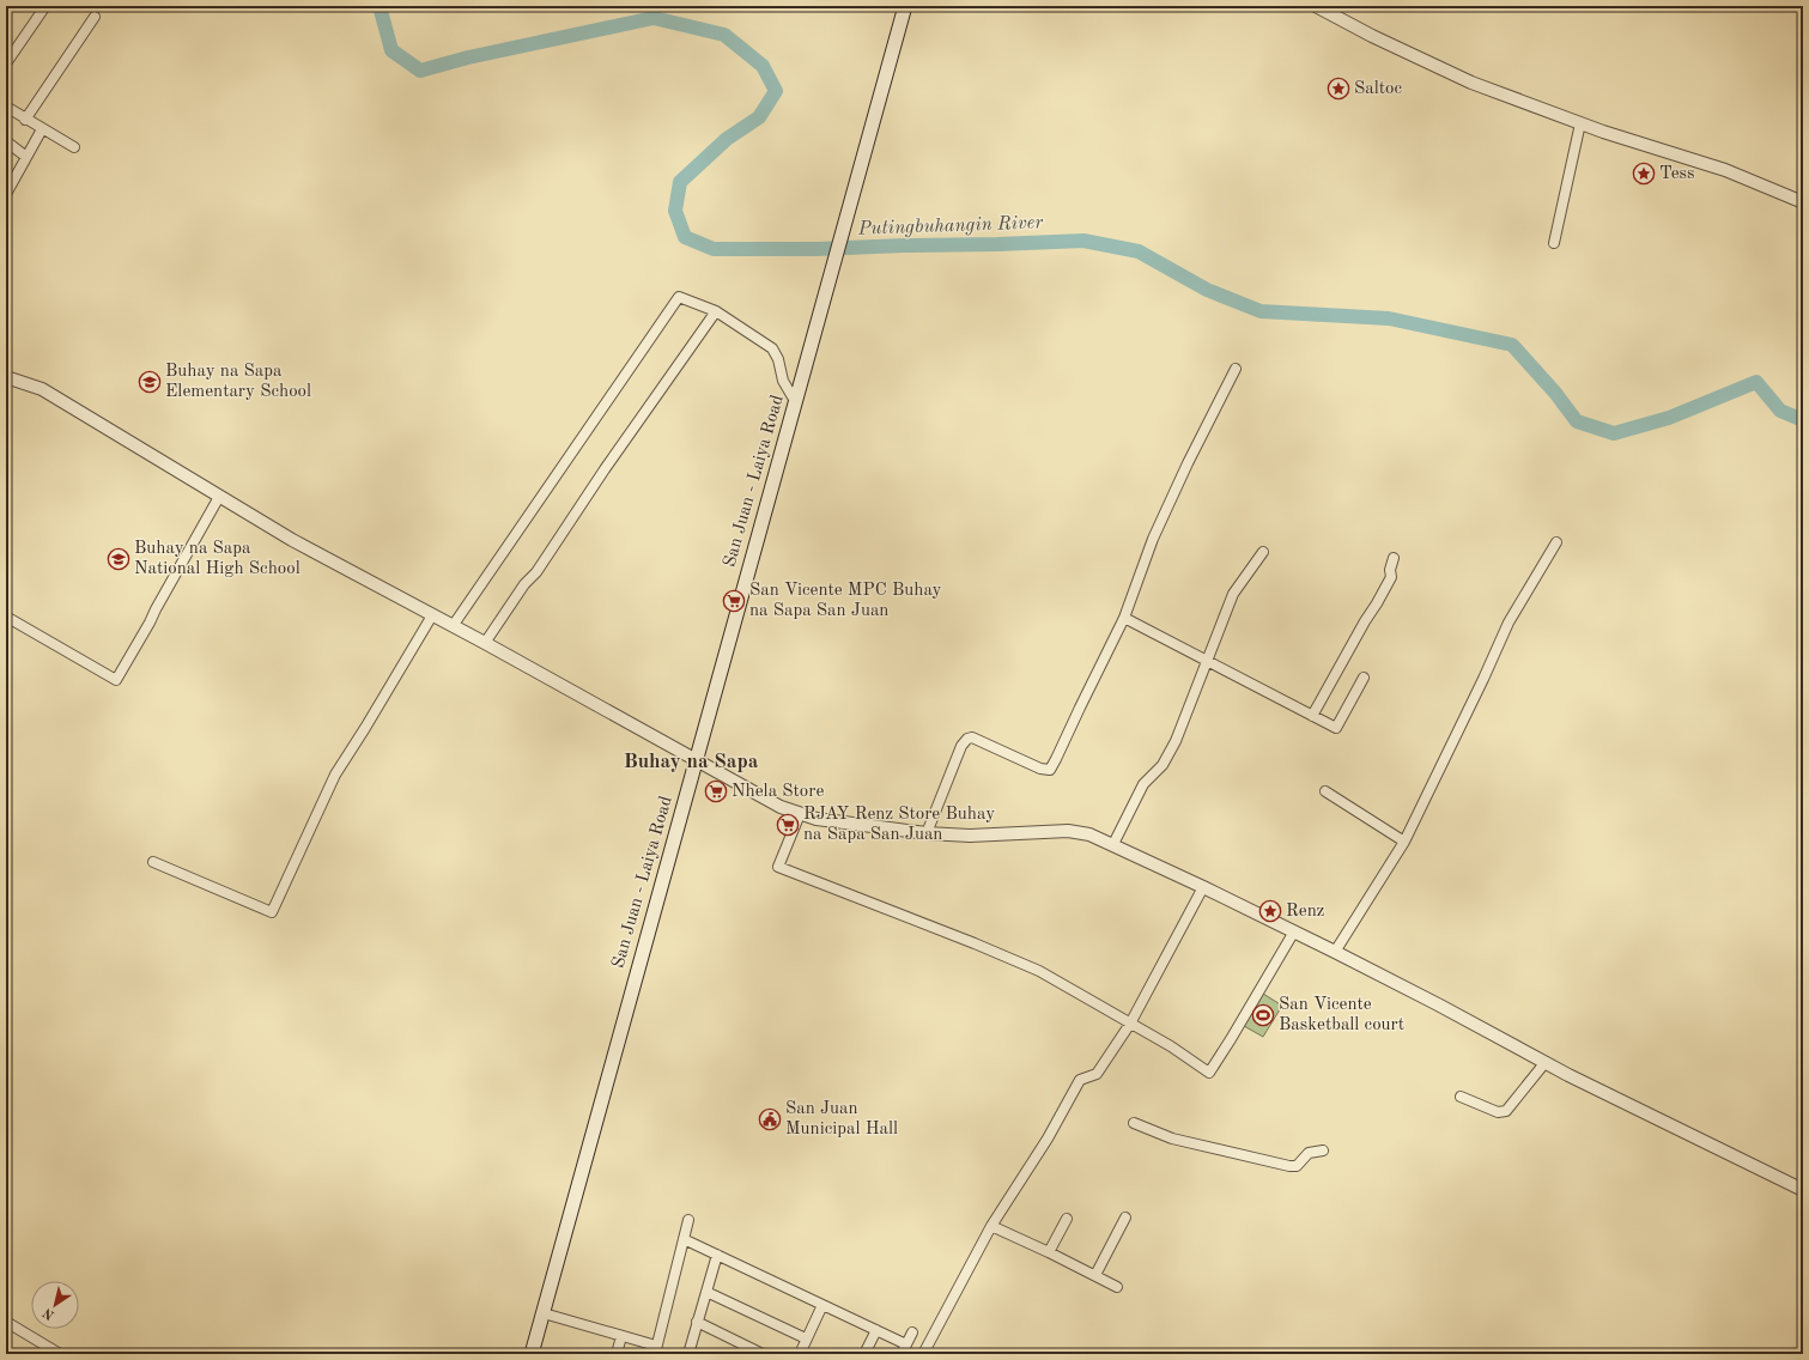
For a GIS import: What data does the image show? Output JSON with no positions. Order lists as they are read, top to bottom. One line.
{"streets":{"main road":["San Juan - Laiya Road"]},"districts":["Buhay na Sapa"],"water":["Putingbuhangin River"],"places":{"place":["Saltoc","Tess","Renz"],"school or university":["Buhay na Sapa Elementary School","Buhay na Sapa National High School"],"supermarket":["San Vicente MPC Buhay na Sapa San Juan","Nhela Store","RJAY Renz Store Buhay na Sapa San Juan"],"sports":["San Vicente Basketball court"],"public building":["San Juan Municipal Hall"]},"north":"bottom left"}
